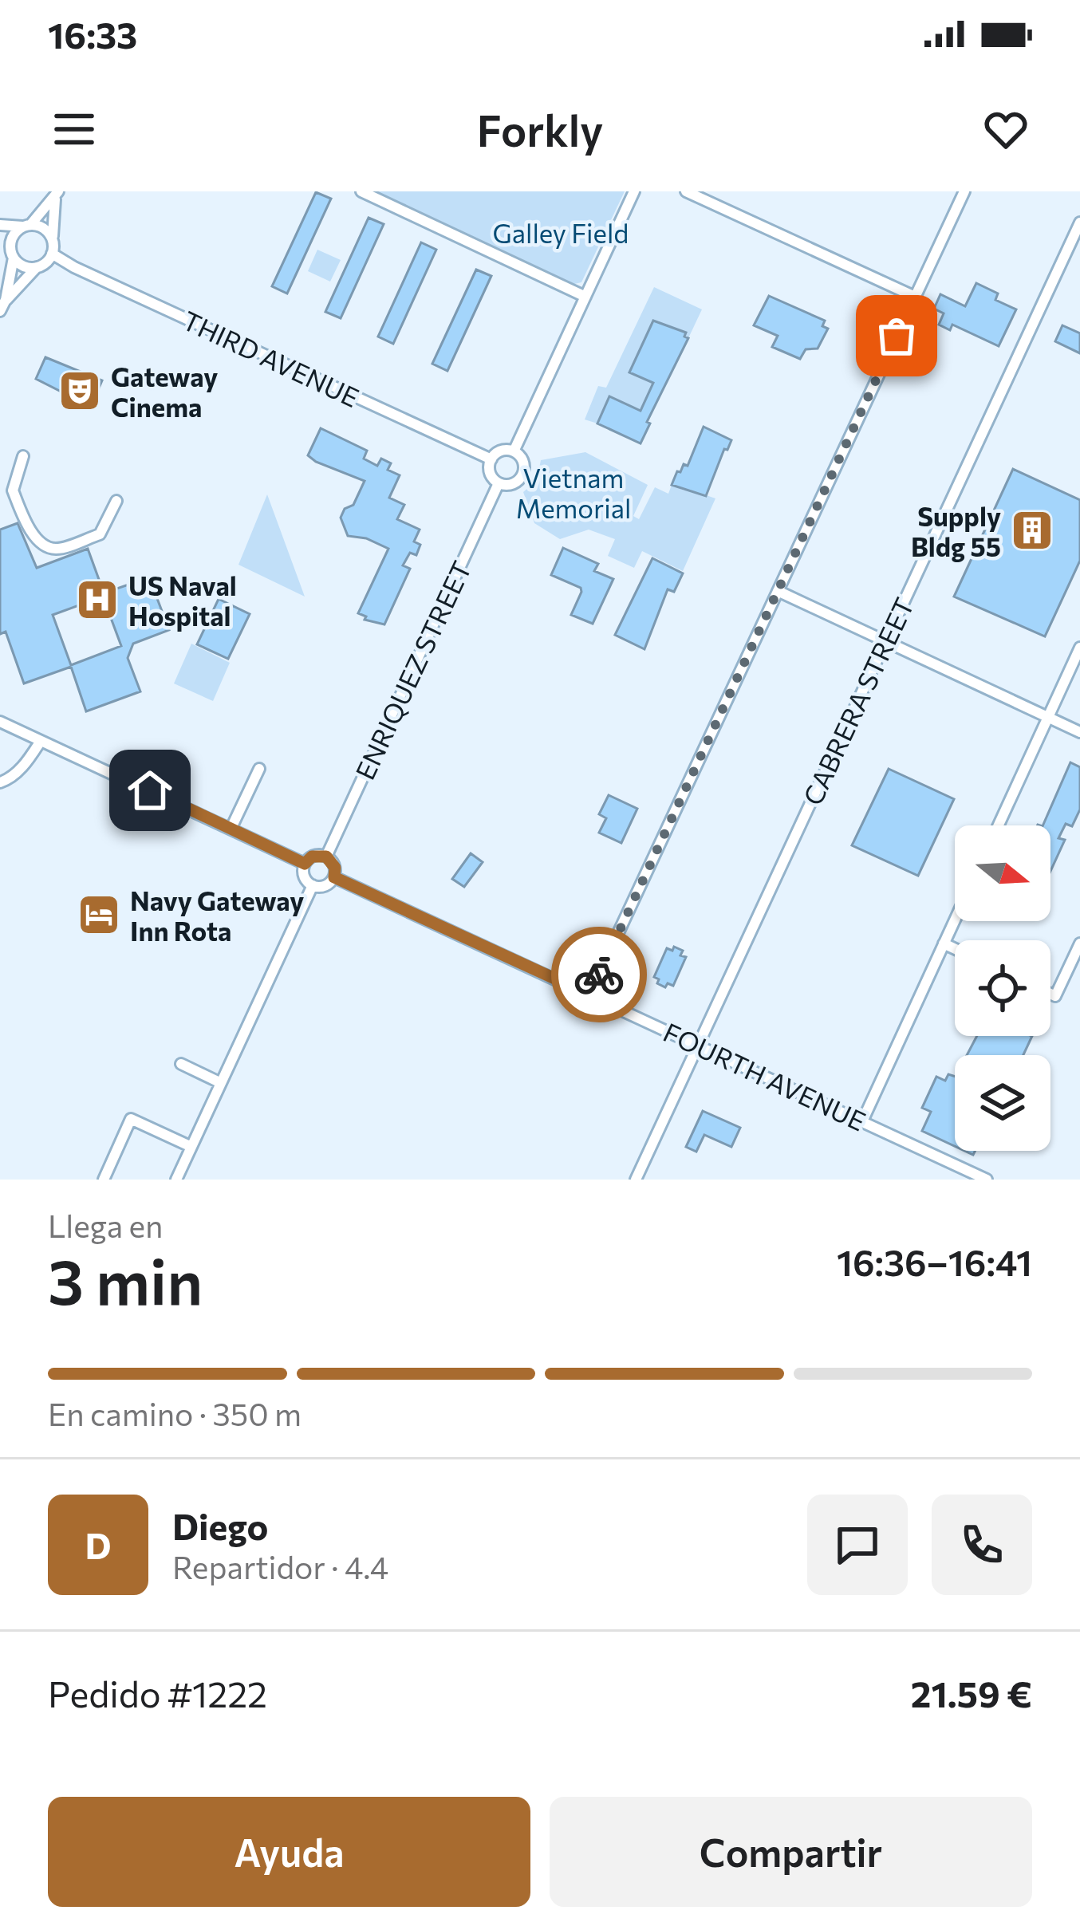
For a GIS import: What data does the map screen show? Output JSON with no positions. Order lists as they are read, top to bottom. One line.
{"streets":{"street":["THIRD AVENUE","ENRIQUEZ STREET","CABRERA STREET","FOURTH AVENUE"]},"crossings":[["THIRD AVENUE","ENRIQUEZ STREET"],["ENRIQUEZ STREET","FOURTH AVENUE"],["CABRERA STREET","FOURTH AVENUE"]],"parks":["Galley Field","Vietnam Memorial"],"places":{"theatre":["Gateway Cinema"],"building":["Supply Bldg 55"],"hospital":["US Naval Hospital"],"hotel":["Navy Gateway Inn Rota"]},"north":"right","page":{"status":"16:33","header":"Forkly","heading":["3 min","Llega en","16:36–16:41"],"panel":["Diego","Repartidor · 4.4","Pedido #1222","21.59 €"],"bar":"En camino · 350 m","round":"D","buttons":["Ayuda","Compartir"]}}
